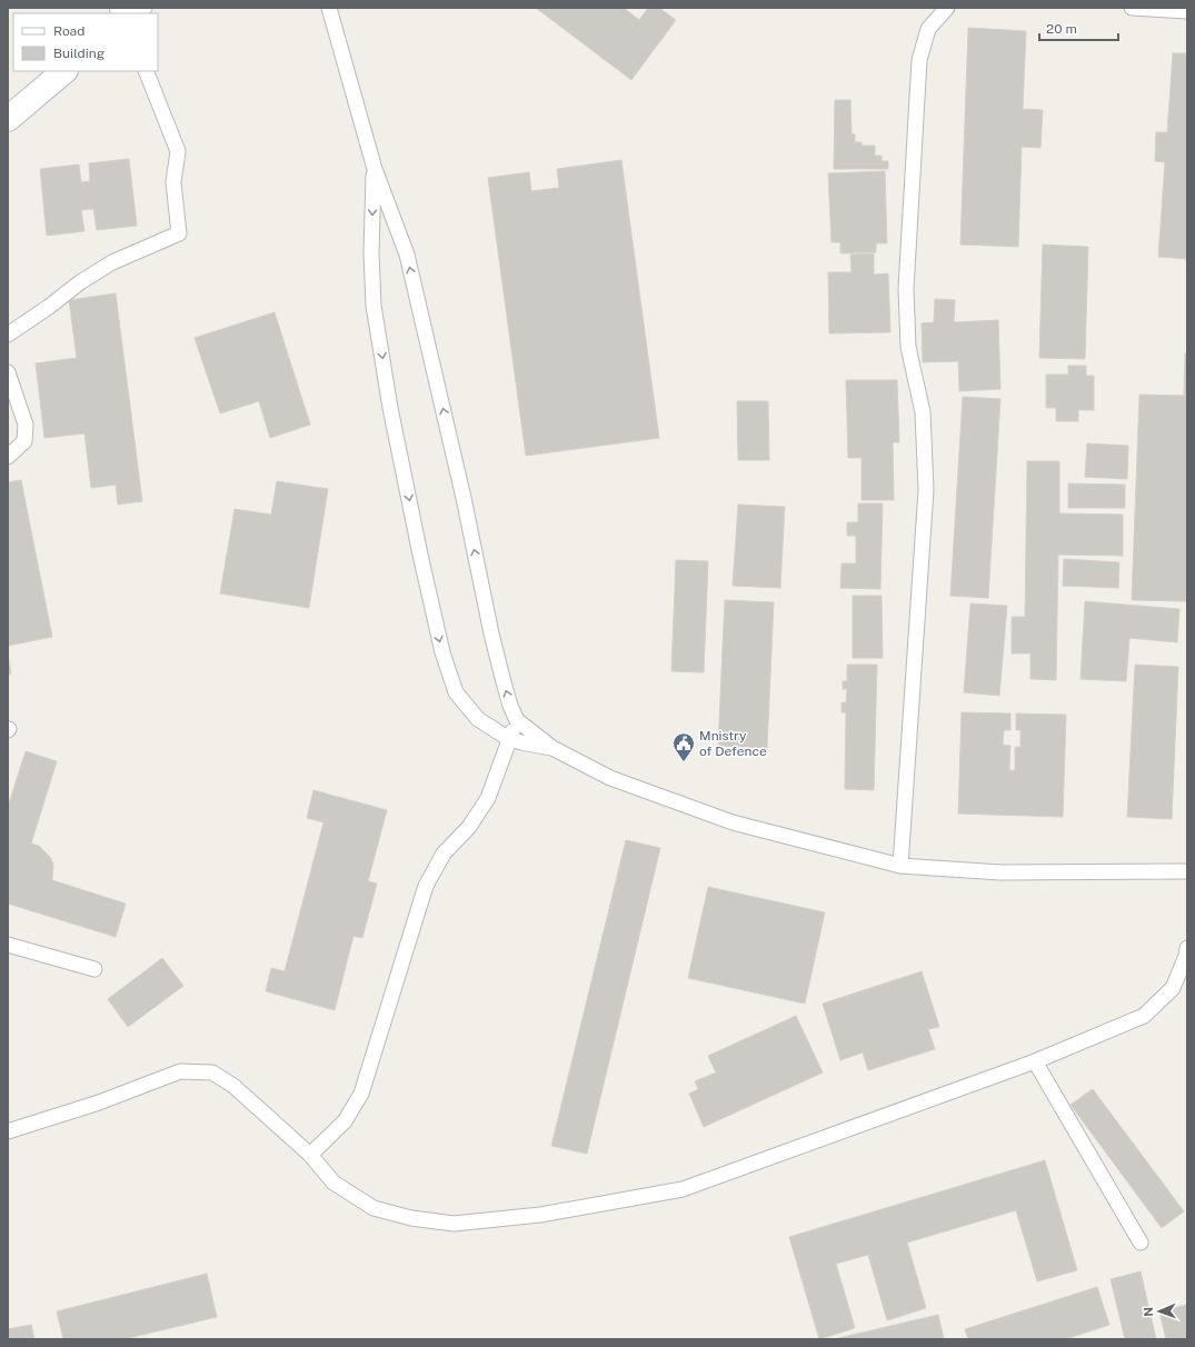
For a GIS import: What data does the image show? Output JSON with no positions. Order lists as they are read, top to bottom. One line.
{"places":{"public building":["Mnistry of Defence"]},"legend":["Road","Building"],"scale_bar":"20 m","north":"left"}
